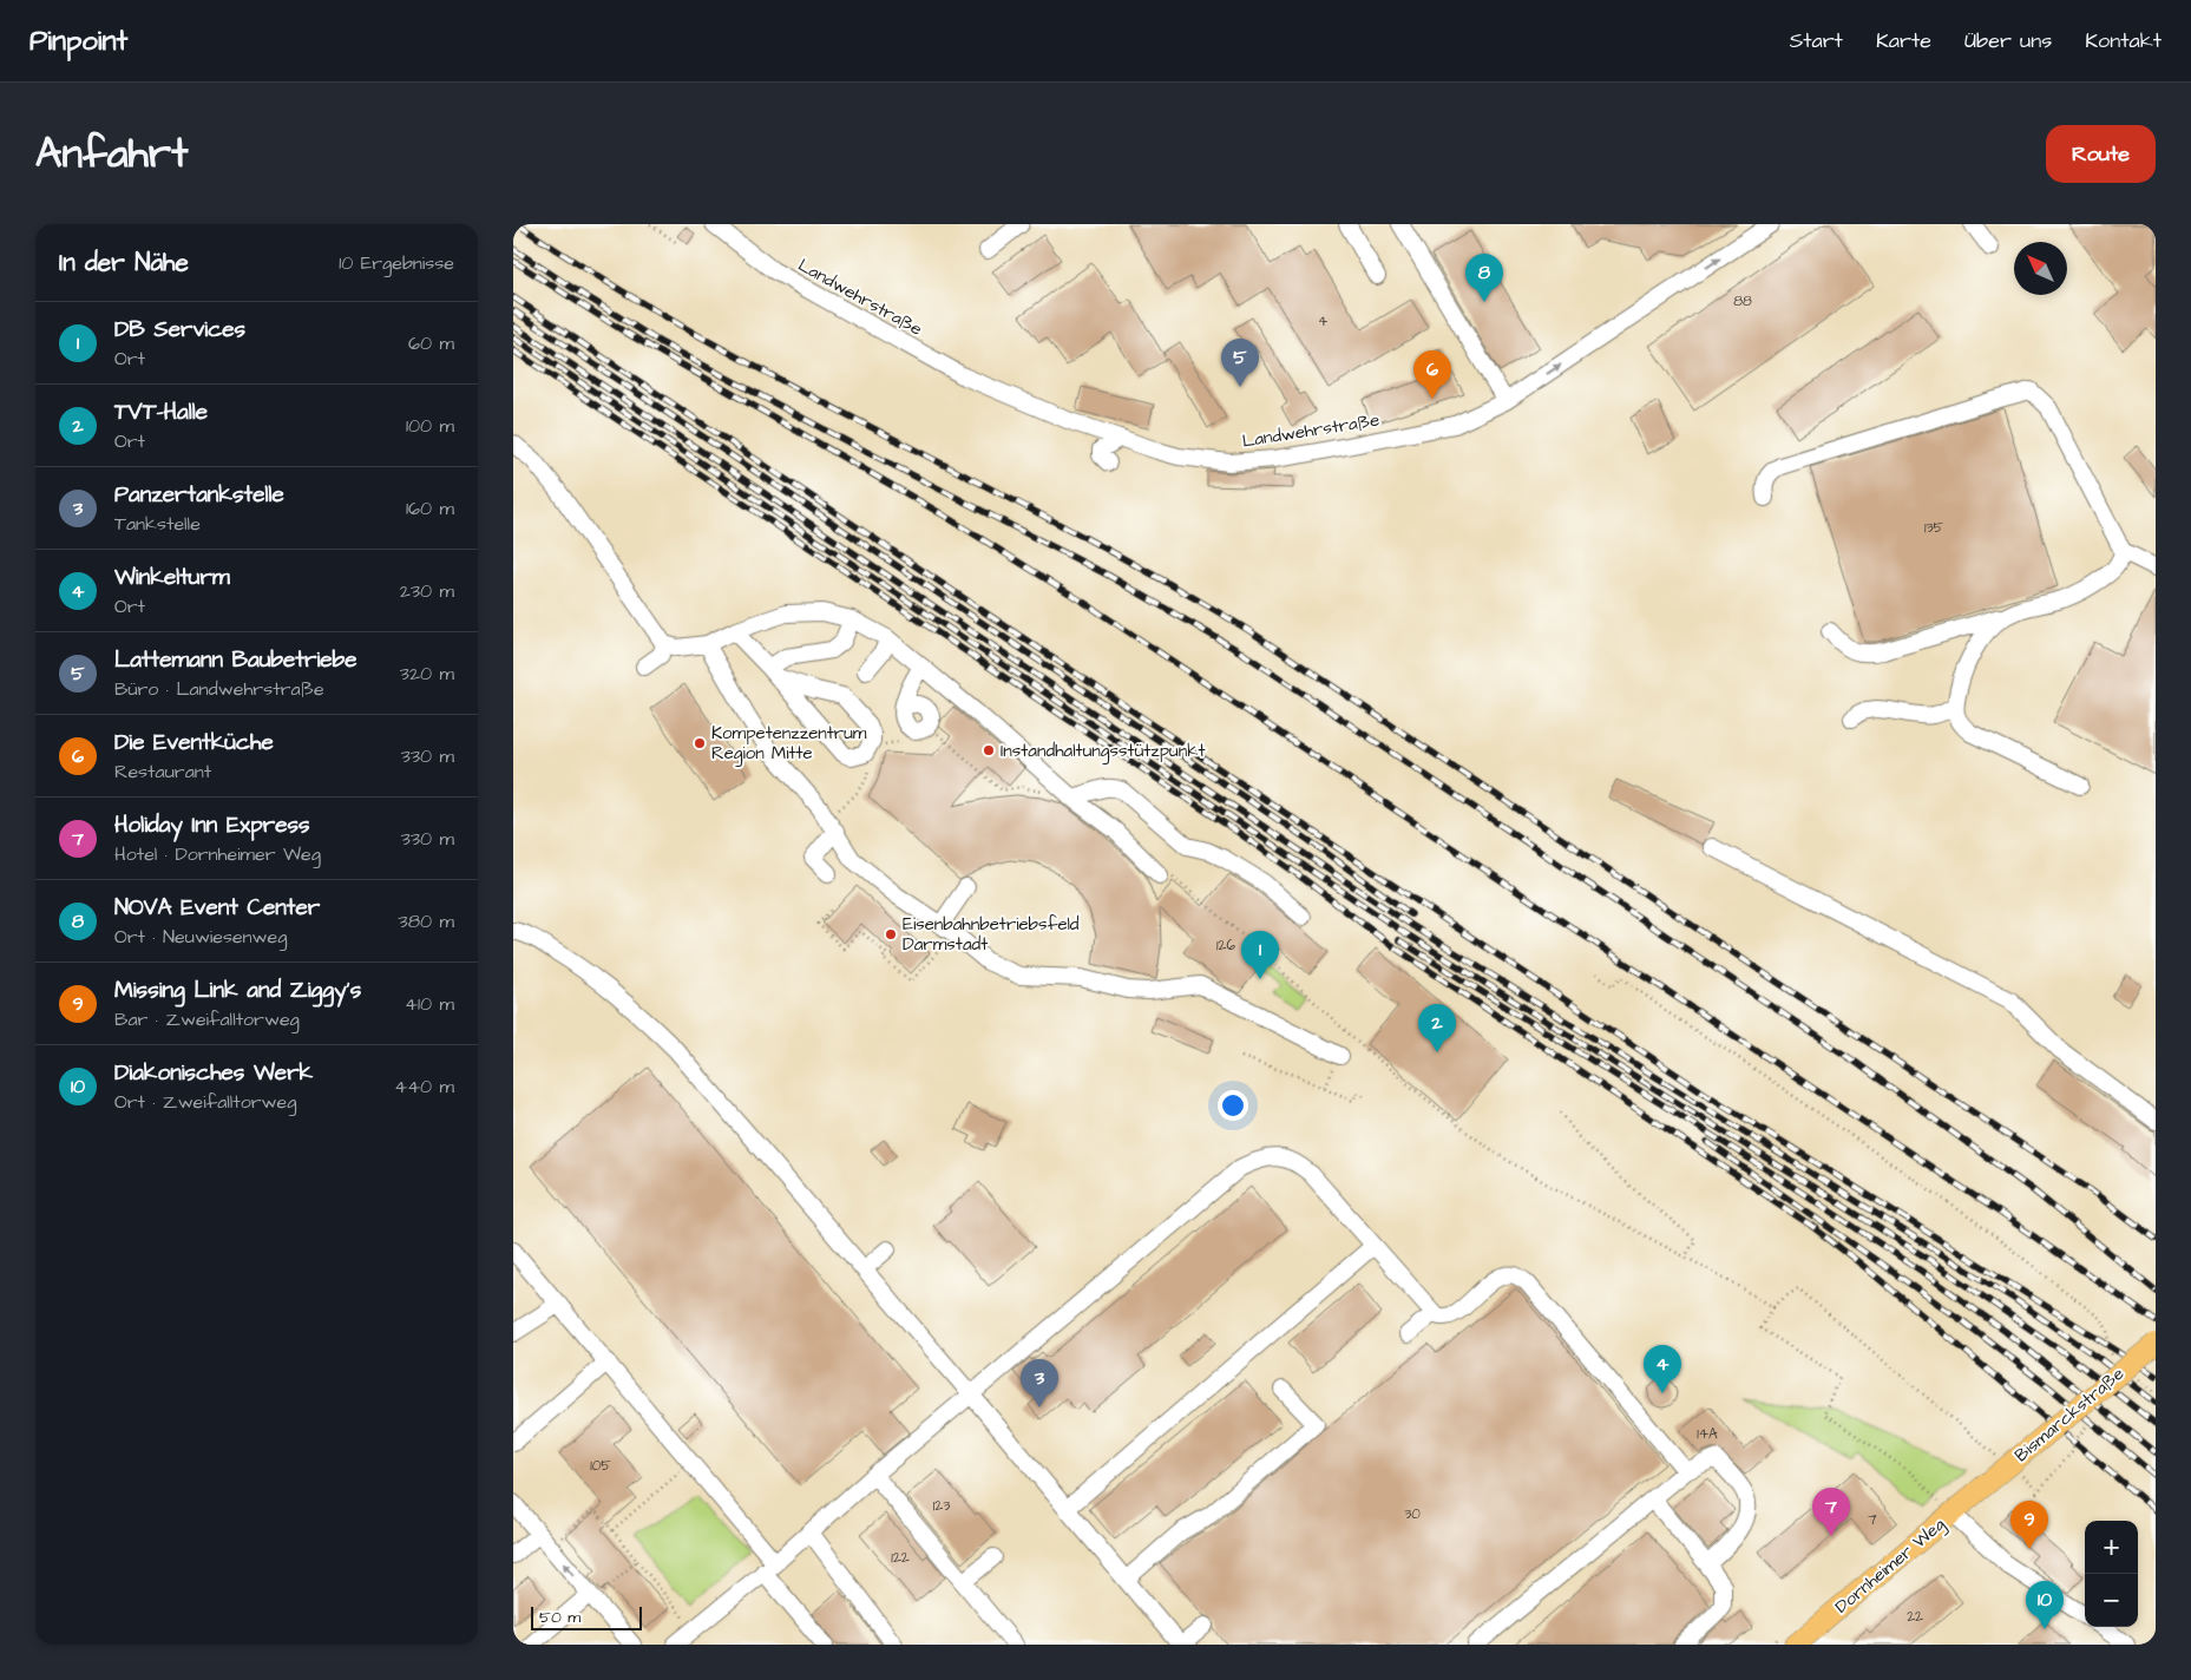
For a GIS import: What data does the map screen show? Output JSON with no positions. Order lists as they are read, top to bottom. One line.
{"streets":{"main road":["Bismarckstraße","Dornheimer Weg"],"street":["Landwehrstraße"]},"crossings":[["Bismarckstraße","Dornheimer Weg"]],"places":["Kompetenzzentrum Region Mitte","Instandhaltungsstützpunkt","Eisenbahnbetriebsfeld Darmstadt"],"house_numbers":["88","4","135","126","14A","105","123","30","7","122","22"],"scale_bar":"50 m","north":"top left","page":{"header":"Pinpoint","nav":["Start","Karte","Über uns","Kontakt"],"title":"Anfahrt","buttons":"Route","heading":["In der Nähe","10 Ergebnisse"],"pins":["8","5","6","1","2","4","3","7","9","10"],"list":[{"mark":"1","name":"DB Services","note":"Ort","value":"60 m"},{"mark":"2","name":"TVT-Halle","note":"Ort","value":"100 m"},{"mark":"3","name":"Panzertankstelle","note":"Tankstelle","value":"160 m"},{"mark":"4","name":"Winkelturm","note":"Ort","value":"230 m"},{"mark":"5","name":"Lattemann Baubetriebe","note":"Büro · Landwehrstraße","value":"320 m"},{"mark":"6","name":"Die Eventküche","note":"Restaurant","value":"330 m"},{"mark":"7","name":"Holiday Inn Express","note":"Hotel · Dornheimer Weg","value":"330 m"},{"mark":"8","name":"NOVA Event Center","note":"Ort · Neuwiesenweg","value":"380 m"},{"mark":"9","name":"Missing Link and Ziggy's","note":"Bar · Zweifalltorweg","value":"410 m"},{"mark":"10","name":"Diakonisches Werk","note":"Ort · Zweifalltorweg","value":"440 m"}],"map_buttons":["+","−"],"scale":"50 m"}}
